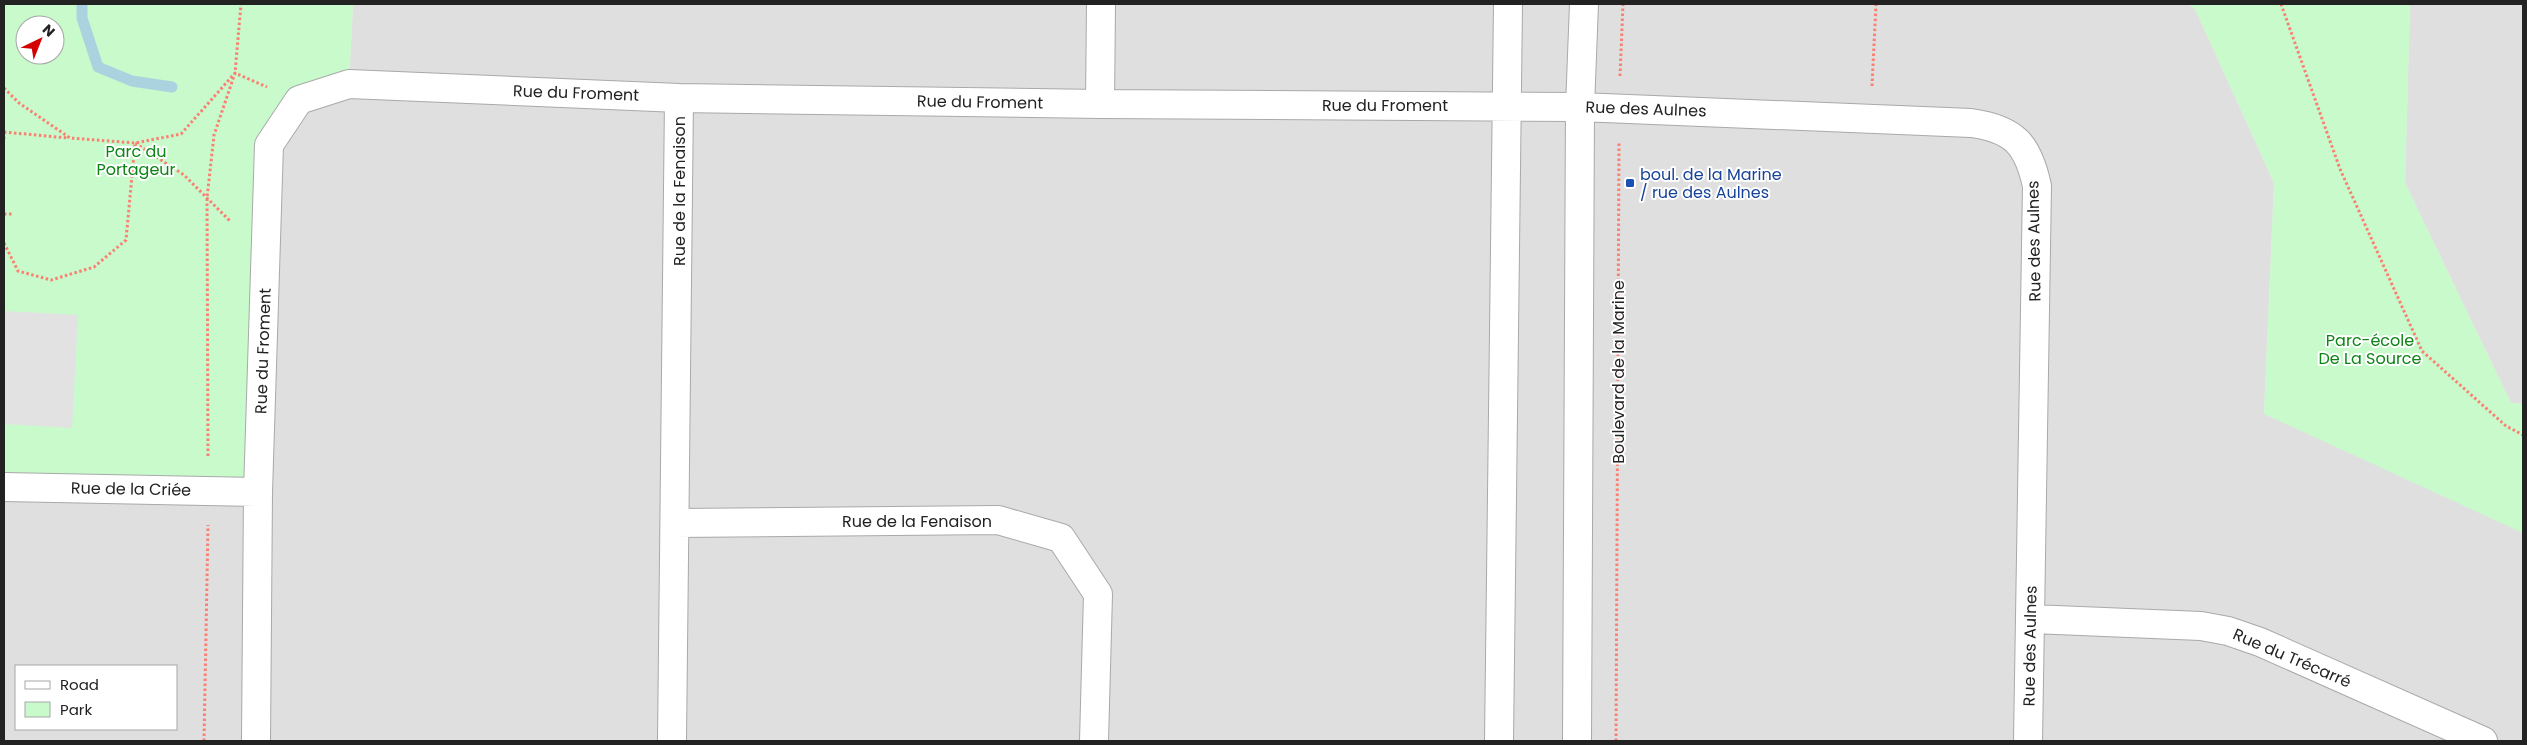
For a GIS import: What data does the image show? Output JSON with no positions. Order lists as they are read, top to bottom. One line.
{"streets":{"street":["Rue du Froment","Rue des Aulnes","Rue de la Fenaison","Rue de la Criée","Rue du Trécarré"],"path":["Boulevard de la Marine"]},"crossings":[["Rue du Froment","Rue des Aulnes"],["Rue du Froment","Rue de la Fenaison"],["Rue du Froment","Rue de la Criée"],["Rue des Aulnes","Boulevard de la Marine"],["Rue des Aulnes","Rue du Trécarré"]],"parks":["Parc du Portageur","Parc-école De La Source"],"places":{"transit":["boul. de la Marine / rue des Aulnes"]},"legend":["Road","Park"],"north":"top right"}
